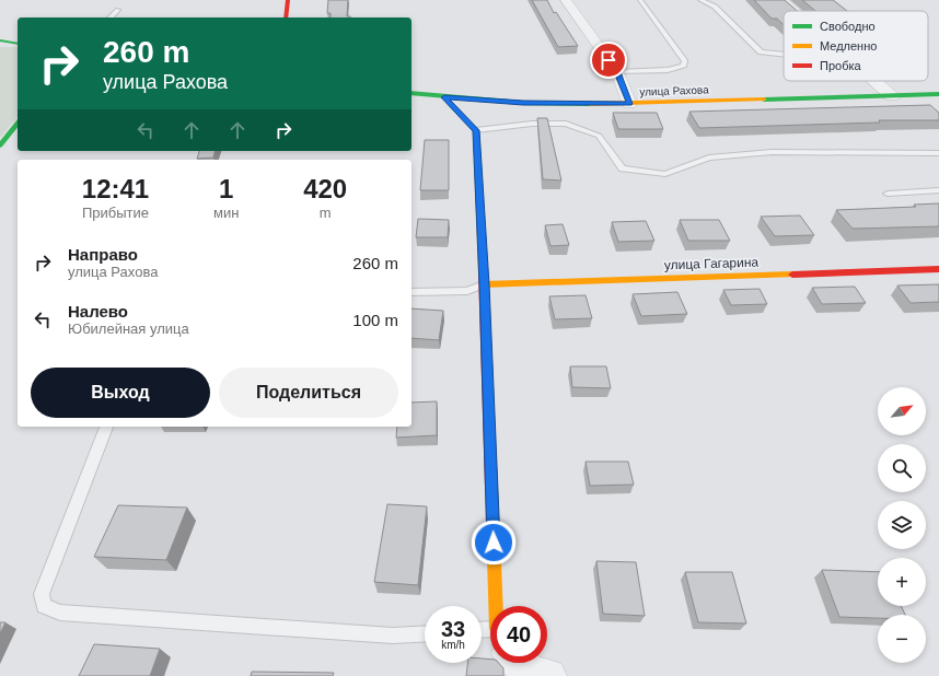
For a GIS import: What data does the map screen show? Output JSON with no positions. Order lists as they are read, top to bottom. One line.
{"streets":{"street":["улица Рахова","улица Гагарина"]},"legend":["Свободно","Медленно","Пробка"],"north":"top right","page":{"turn":["260 m","улица Рахова"],"eta":["12:41","Прибытие","1","мин","420","m"],"list":[{"name":"Направо","note":"улица Рахова","value":"260 m"},{"name":"Налево","note":"Юбилейная улица","value":"100 m"}],"buttons":["Выход","Поделиться"],"map_buttons":["+","−"],"speed":"33 km/h","limit":"40"}}
